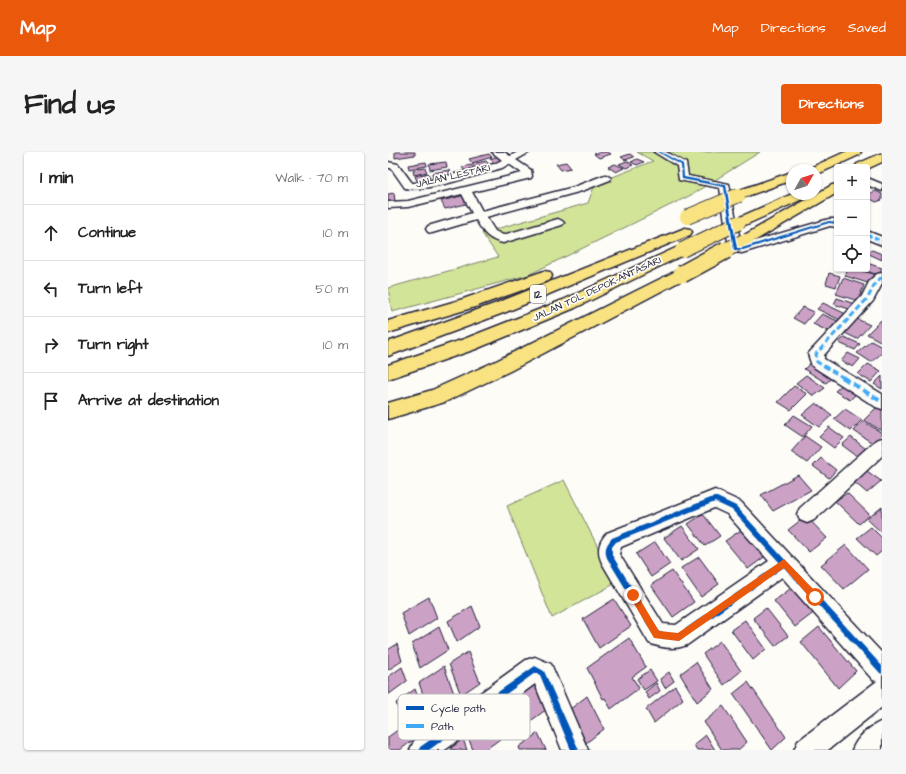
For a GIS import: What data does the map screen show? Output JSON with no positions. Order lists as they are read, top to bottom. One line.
{"streets":{"highway":["JALAN TOL DEPOK–ANTASARI","12"],"street":["JALAN LESTARI"]},"legend":["Cycle path","Path"],"north":"top right","page":{"header":"Map","nav":["Map","Directions","Saved"],"buttons":"Directions","title":"Find us","heading":["1 min","Walk · 70 m"],"map_buttons":["+","−"],"list":[["Continue","10 m"],["Turn left","50 m"],["Turn right","10 m"],"Arrive at destination"]}}
